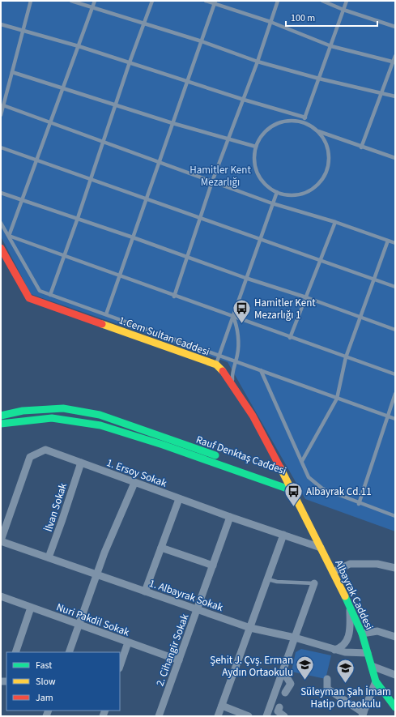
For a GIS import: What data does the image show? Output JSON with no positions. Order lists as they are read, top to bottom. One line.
{"streets":{"street":["1.Cem Sultan Caddesi","Rauf Denktaş Caddesi","1. Ersoy Sokak","İlvan Sokak","1. Albayrak Sokak","Albayrak Caddesi","Nuri Pakdil Sokak","2. Cihangir Sokak"]},"crossings":[["1.Cem Sultan Caddesi","Rauf Denktaş Caddesi"],["Rauf Denktaş Caddesi","Albayrak Caddesi"],["1. Ersoy Sokak","İlvan Sokak"],["1. Ersoy Sokak","1. Albayrak Sokak"],["1. Ersoy Sokak","Albayrak Caddesi"],["1. Ersoy Sokak","2. Cihangir Sokak"],["İlvan Sokak","1. Albayrak Sokak"],["1. Albayrak Sokak","Albayrak Caddesi"],["1. Albayrak Sokak","2. Cihangir Sokak"],["Nuri Pakdil Sokak","2. Cihangir Sokak"]],"parks":["Hamitler Kent Mezarlığı"],"places":{"bus stop":["Hamitler Kent Mezarlığı 1","Albayrak Cd.11"],"school or university":["Şehit J. Çvş. Erman Aydın Ortaokulu","Süleyman Şah İmam Hatip Ortaokulu"]},"legend":["Fast","Slow","Jam"],"scale_bar":"100 m"}
